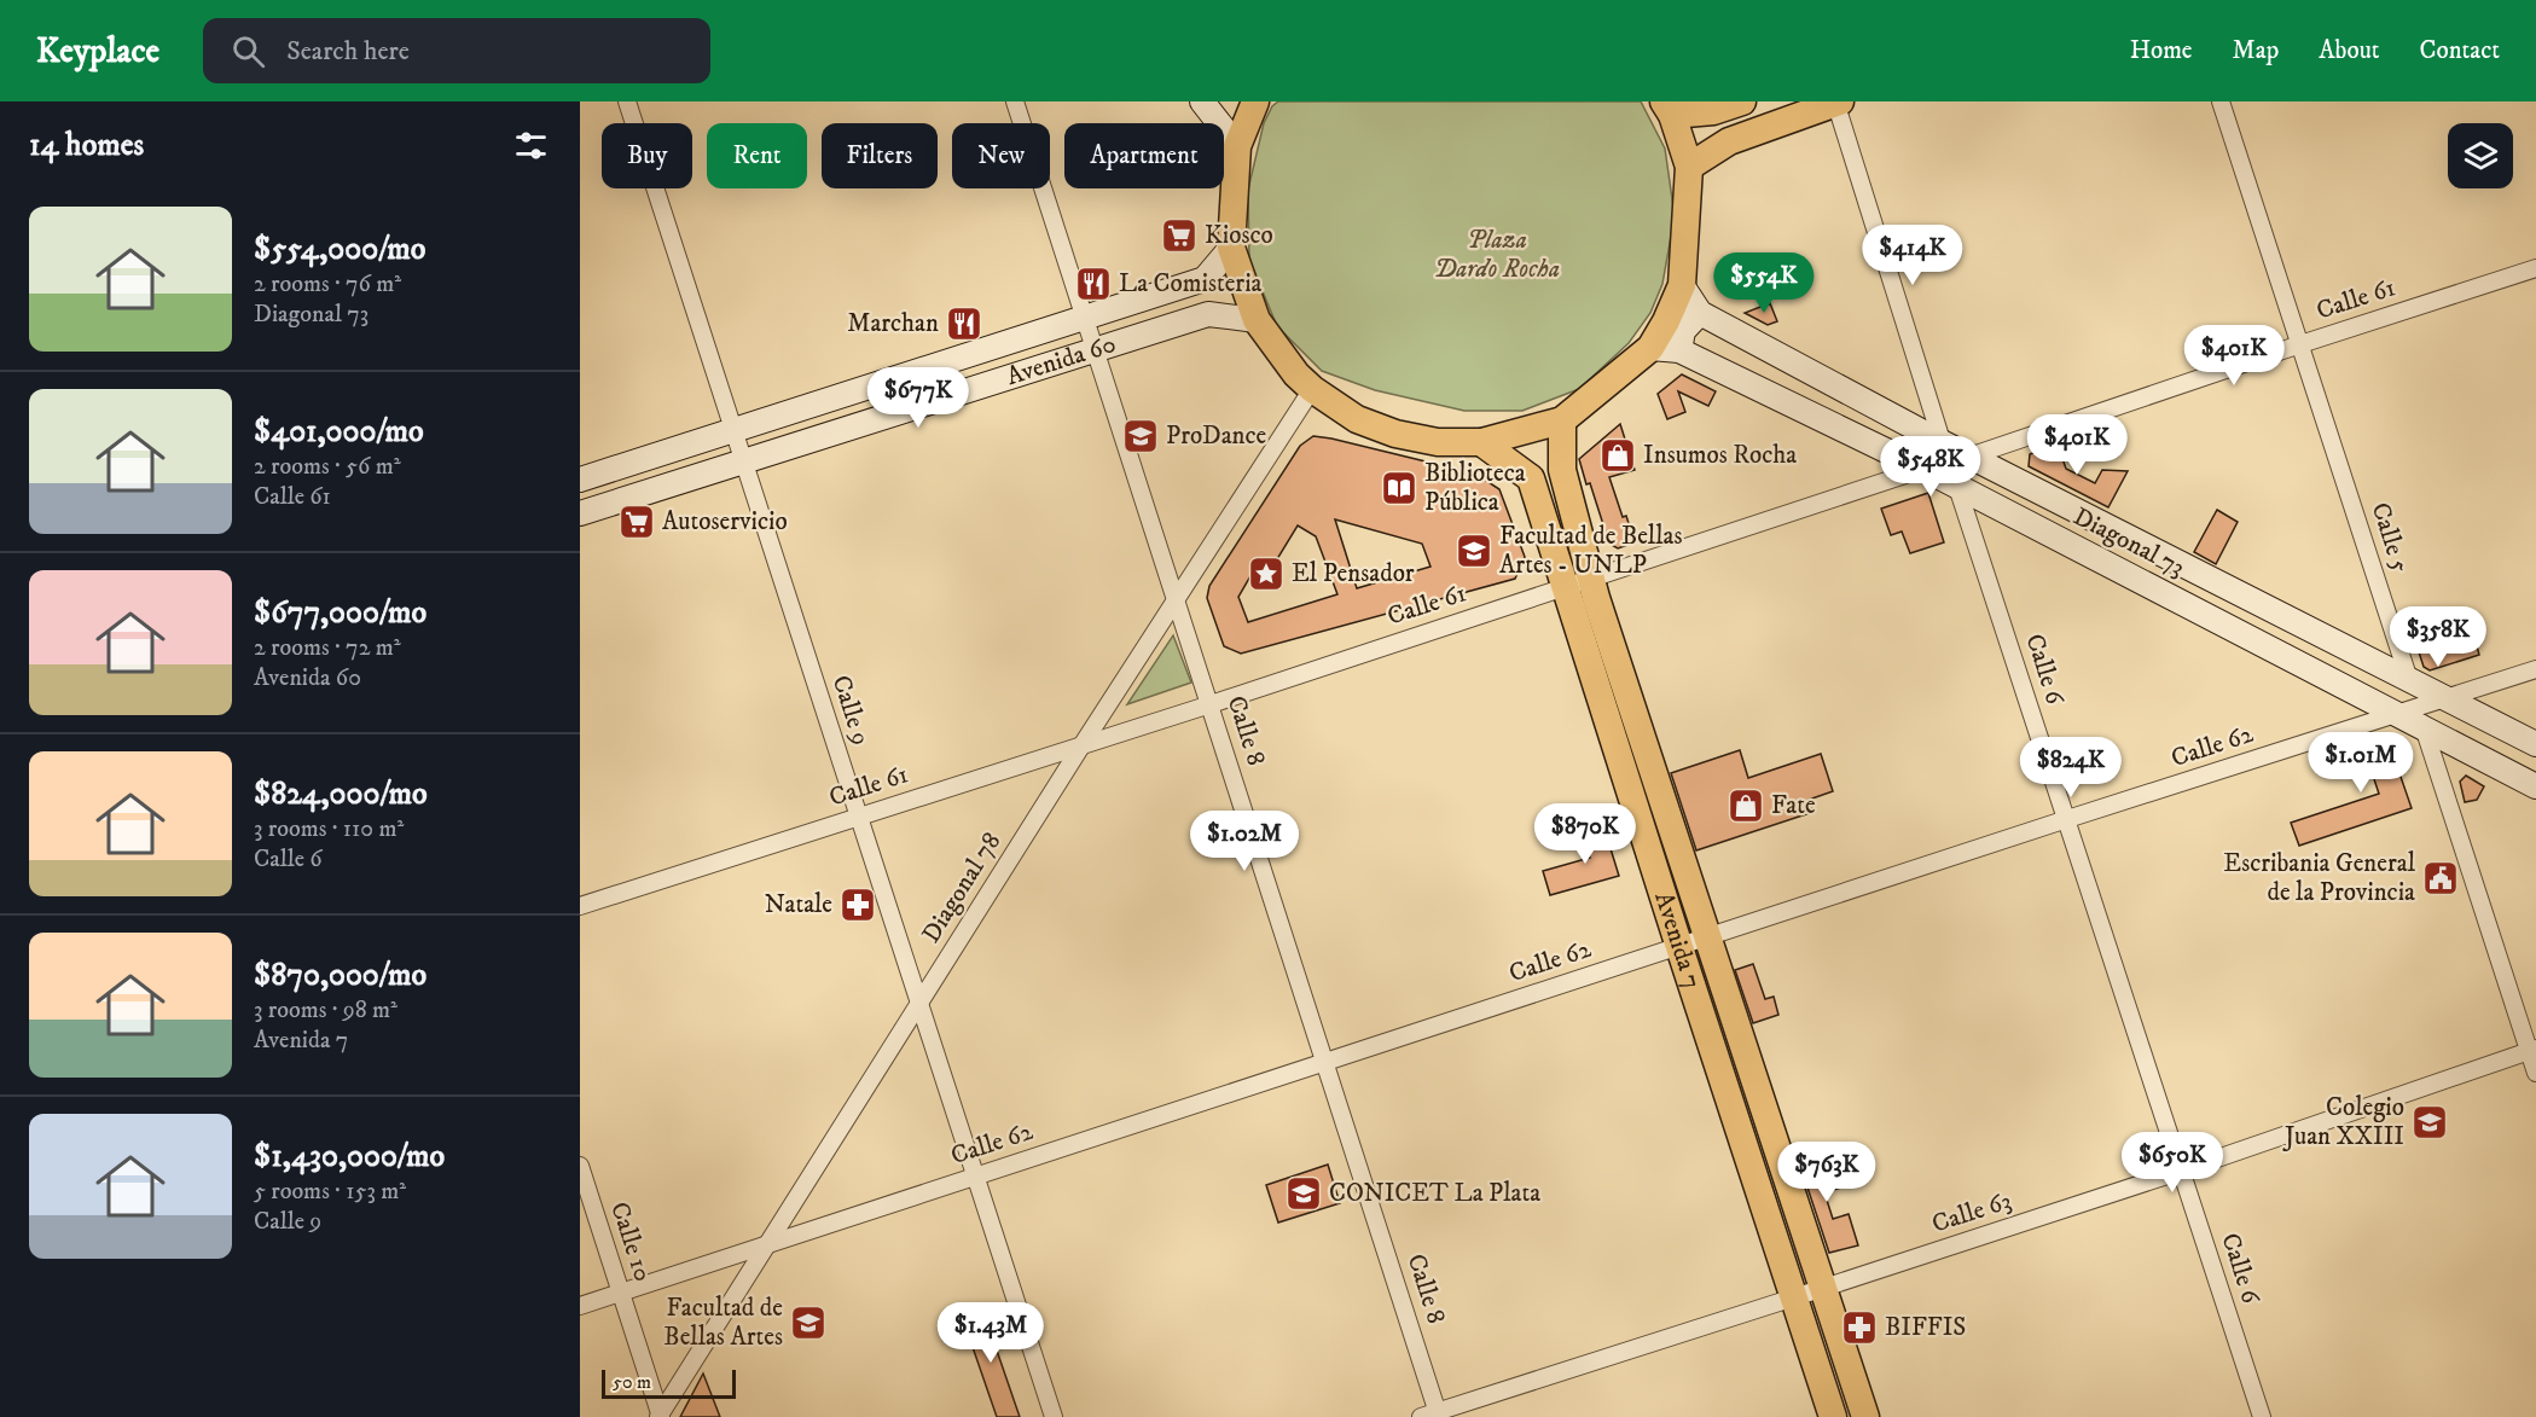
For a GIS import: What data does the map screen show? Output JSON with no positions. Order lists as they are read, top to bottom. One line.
{"streets":{"main road":["Avenida 60","Diagonal 73","Avenida 7"],"street":["Calle 61","Calle 5","Calle 6","Calle 9","Calle 8","Calle 62","Diagonal 78","Calle 63","Calle 10"]},"crossings":[["Calle 61","Calle 5"],["Calle 61","Diagonal 73"],["Calle 61","Calle 6"],["Calle 61","Calle 9"],["Calle 61","Calle 8"],["Calle 61","Diagonal 78"],["Calle 61","Avenida 7"],["Avenida 60","Calle 9"],["Avenida 60","Calle 8"],["Calle 5","Diagonal 73"],["Calle 5","Calle 62"],["Calle 5","Calle 63"],["Diagonal 73","Calle 6"],["Diagonal 73","Calle 62"],["Calle 6","Calle 62"],["Calle 6","Calle 63"],["Calle 9","Calle 62"],["Calle 9","Diagonal 78"],["Calle 8","Calle 62"],["Calle 8","Diagonal 78"],["Calle 8","Calle 63"],["Calle 62","Diagonal 78"],["Calle 62","Avenida 7"],["Calle 62","Calle 10"],["Diagonal 78","Calle 10"],["Avenida 7","Calle 63"]],"parks":["Plaza Dardo Rocha"],"places":{"supermarket":["Kiosco","Autoservicio"],"restaurant":["La Comisteria","Marchan"],"school or university":["ProDance","Facultad de Bellas Artes - UNLP","Colegio Juan XXIII","CONICET La Plata","Facultad de Bellas Artes"],"shop":["Insumos Rocha","Fate"],"library":["Biblioteca Pública"],"place":["El Pensador"],"public building":["Escribania General de la Provincia"],"pharmacy":["Natale","BIFFIS"]},"scale_bar":"50 m","page":{"header":"Keyplace","search":"Search here","nav":["Home","Map","About","Contact"],"heading":"14 homes","chip":["Buy","Rent","Filters","New","Apartment"],"list":[{"name":"$554,000/mo","note":"2 rooms · 76 m² · Diagonal 73"},{"name":"$401,000/mo","note":"2 rooms · 56 m² · Calle 61"},{"name":"$677,000/mo","note":"2 rooms · 72 m² · Avenida 60"},{"name":"$824,000/mo","note":"3 rooms · 110 m² · Calle 6"},{"name":"$870,000/mo","note":"3 rooms · 98 m² · Avenida 7"},{"name":"$1,430,000/mo","note":"5 rooms · 153 m² · Calle 9"}],"price":["$414K","$554K","$401K","$677K","$401K","$548K","$358K","$1.01M","$824K","$870K","$1.02M","$650K","$763K","$1.43M"],"scale":"50 m"}}
